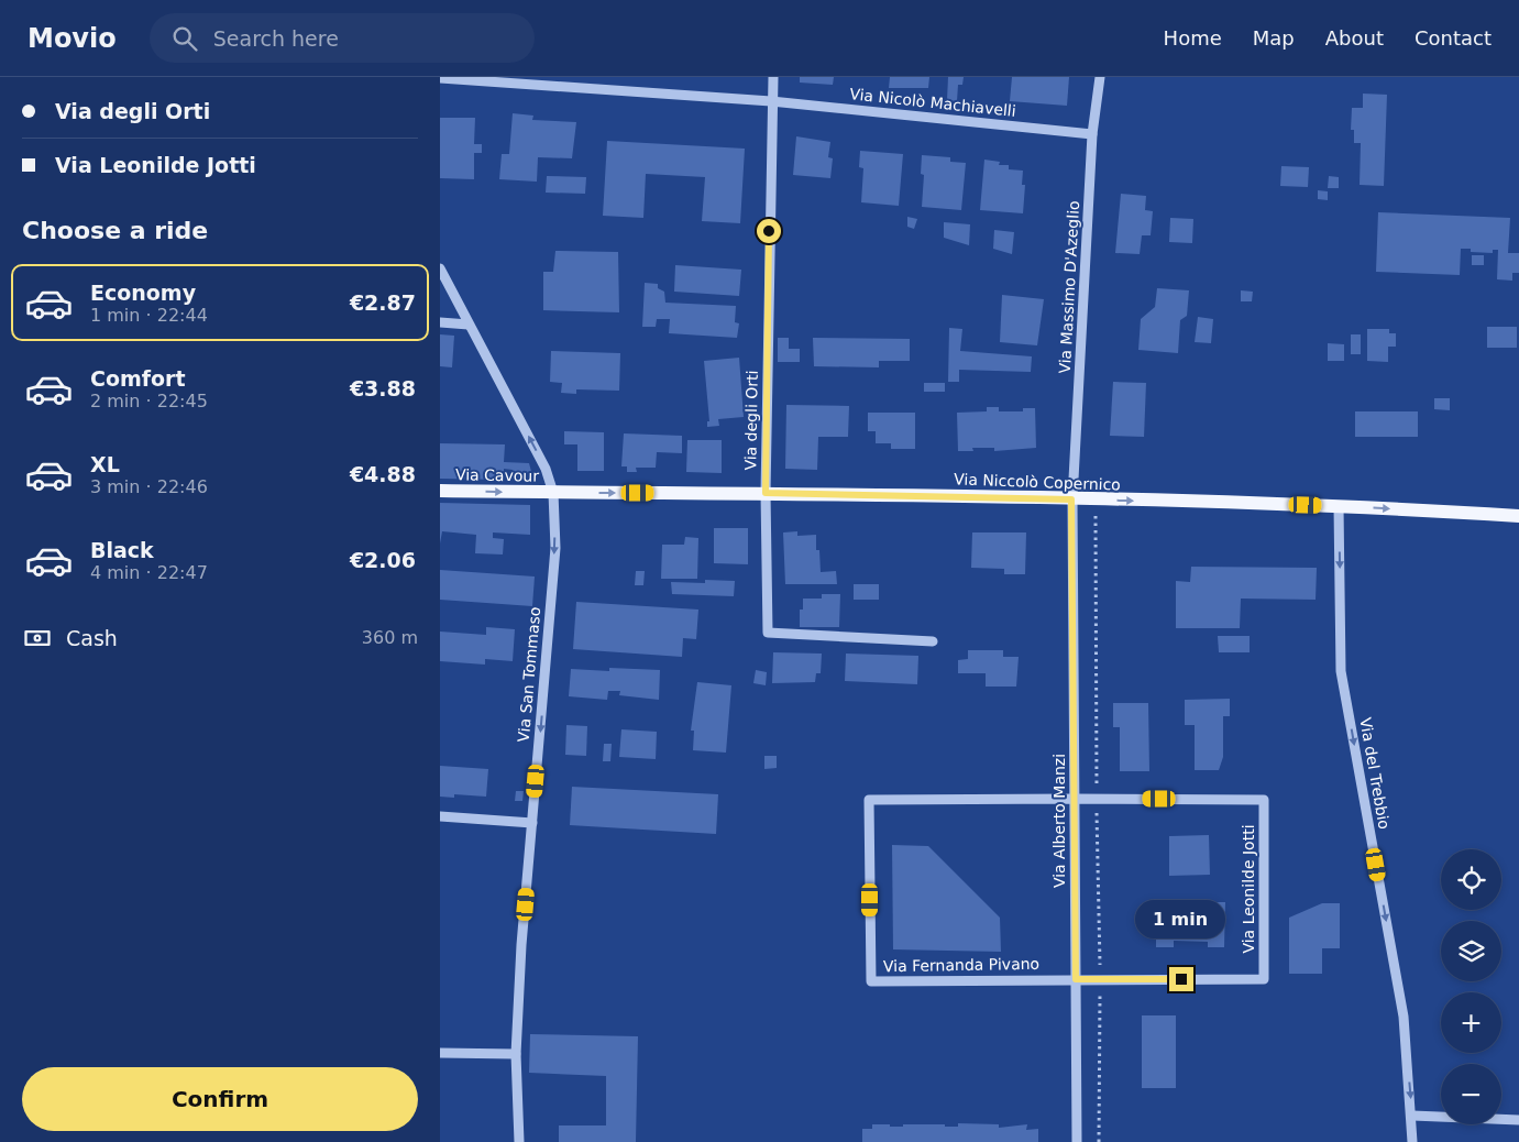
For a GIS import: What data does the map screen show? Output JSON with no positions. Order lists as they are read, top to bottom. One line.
{"streets":{"main road":["Via Cavour","Via Niccolò Copernico"],"street":["Via Nicolò Machiavelli","Via Massimo D'Azeglio","Via degli Orti","Via San Tommaso","Via del Trebbio","Via Alberto Manzi","Via Leonilde Jotti","Via Fernanda Pivano"]},"crossings":[["Via Nicolò Machiavelli","Via Massimo D'Azeglio"],["Via Nicolò Machiavelli","Via degli Orti"],["Via Massimo D'Azeglio","Via Niccolò Copernico"],["Via Massimo D'Azeglio","Via Alberto Manzi"],["Via degli Orti","Via Niccolò Copernico"],["Via Cavour","Via Niccolò Copernico"],["Via Cavour","Via San Tommaso"],["Via Niccolò Copernico","Via San Tommaso"],["Via Niccolò Copernico","Via del Trebbio"],["Via Niccolò Copernico","Via Alberto Manzi"],["Via Alberto Manzi","Via Leonilde Jotti"],["Via Alberto Manzi","Via Fernanda Pivano"],["Via Leonilde Jotti","Via Fernanda Pivano"]],"one_way":["Via Cavour","Via Niccolò Copernico","Via del Trebbio"],"page":{"header":"Movio","search":"Search here","nav":["Home","Map","About","Contact"],"banner":["Via degli Orti","Via Leonilde Jotti"],"heading":"Choose a ride","list":[{"name":"Economy","note":"1 min · 22:44","value":"€2.87"},{"name":"Comfort","note":"2 min · 22:45","value":"€3.88"},{"name":"XL","note":"3 min · 22:46","value":"€4.88"},{"name":"Black","note":"4 min · 22:47","value":"€2.06"}],"pay":["Cash","360 m"],"map_buttons":["+","−"],"bubble":"1 min","buttons":"Confirm"}}
